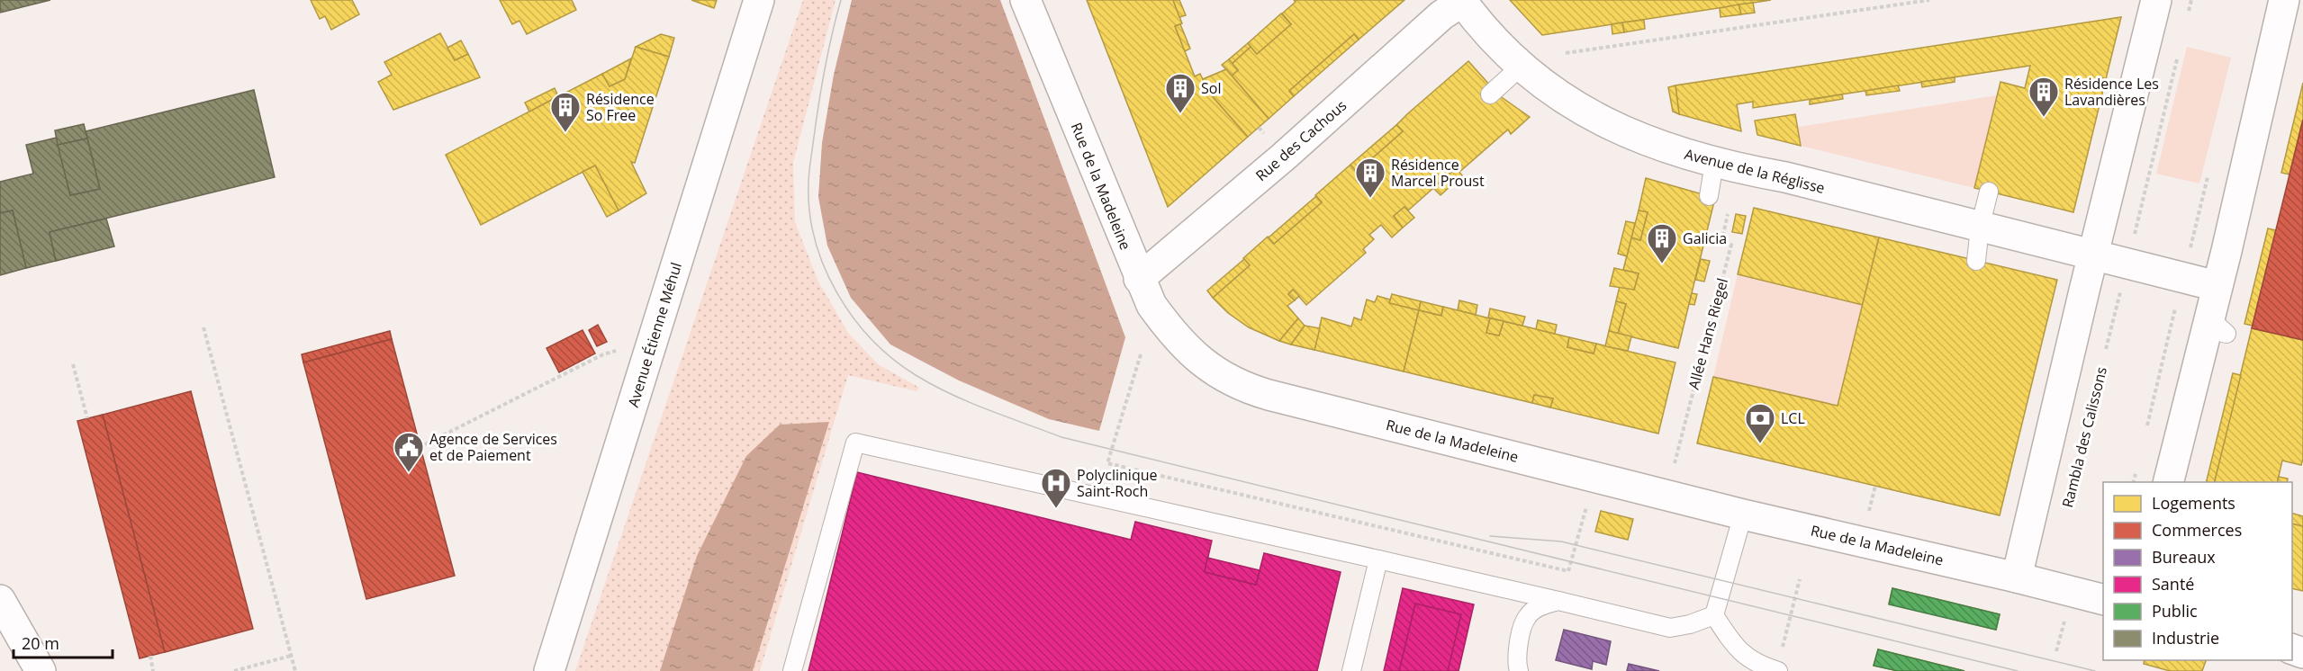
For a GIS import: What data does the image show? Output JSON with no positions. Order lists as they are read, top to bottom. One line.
{"streets":{"street":["Rue des Cachous","Avenue de la Réglisse","Rue de la Madeleine","Avenue Étienne Méhul"],"path":["Allée Hans Riegel","Rambla des Calissons"]},"crossings":[["Rue des Cachous","Avenue de la Réglisse"],["Rue des Cachous","Rue de la Madeleine"],["Avenue de la Réglisse","Allée Hans Riegel"],["Rue de la Madeleine","Allée Hans Riegel"]],"places":{"building":["Sol","Résidence Les Lavandières","Résidence So Free","Résidence Marcel Proust","Galicia"],"bank":["LCL"],"public building":["Agence de Services et de Paiement"],"hospital":["Polyclinique Saint-Roch"]},"legend":["Logements","Commerces","Bureaux","Santé","Public","Industrie"],"scale_bar":"20 m"}
